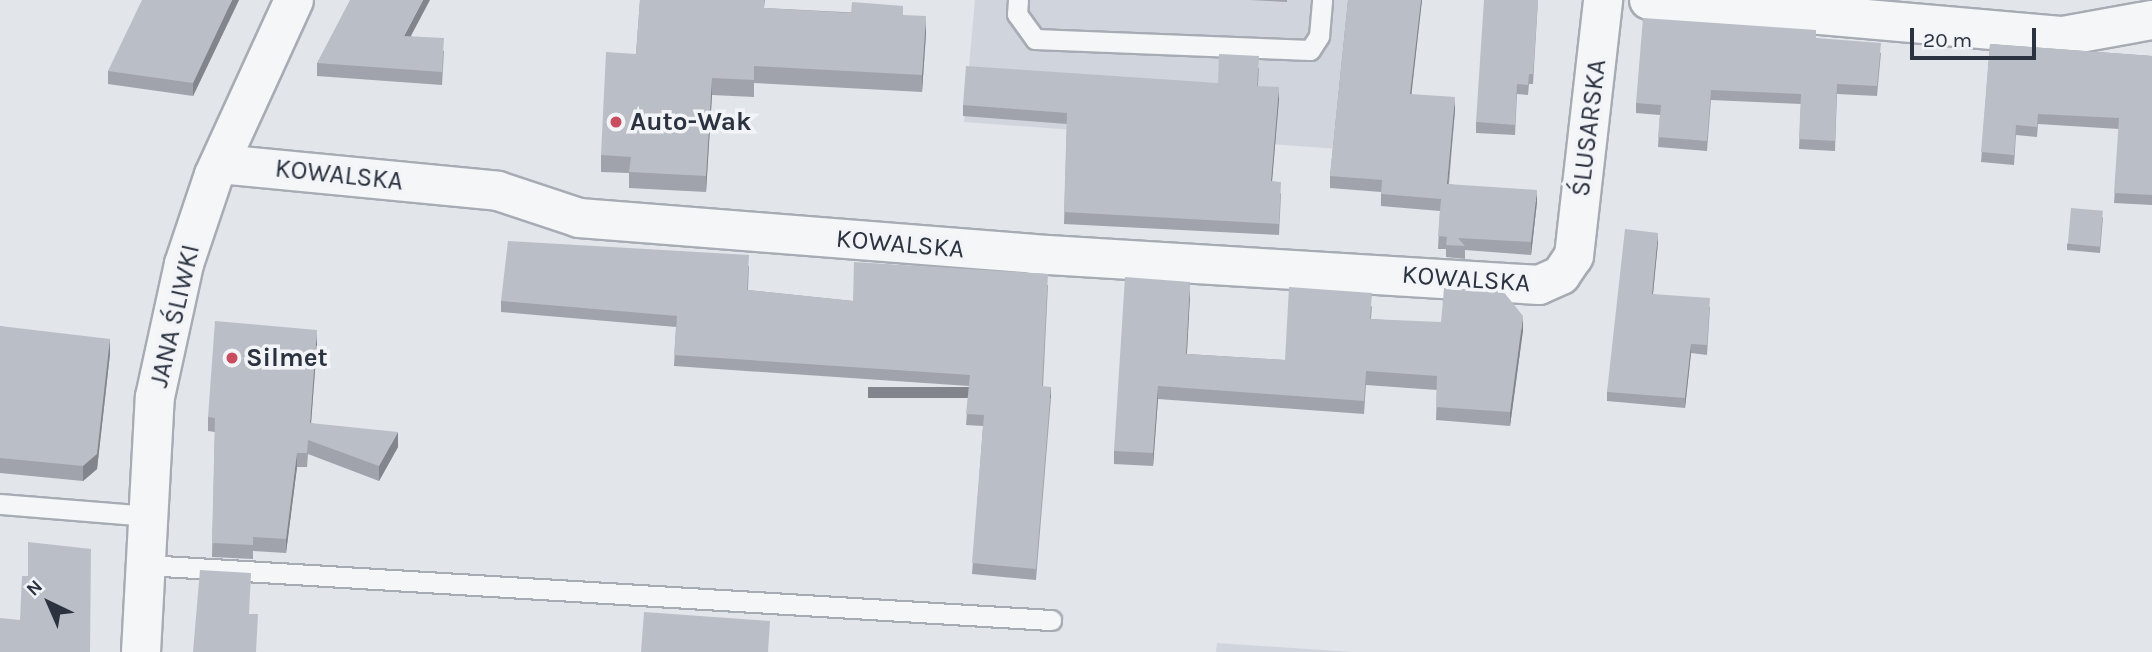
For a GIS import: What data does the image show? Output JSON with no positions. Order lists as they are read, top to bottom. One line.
{"streets":{"street":["ŚLUSARSKA","KOWALSKA","JANA ŚLIWKI"]},"crossings":[["ŚLUSARSKA","KOWALSKA"],["KOWALSKA","JANA ŚLIWKI"]],"places":["Auto-Wak","Silmet"],"scale_bar":"20 m","north":"top left"}
